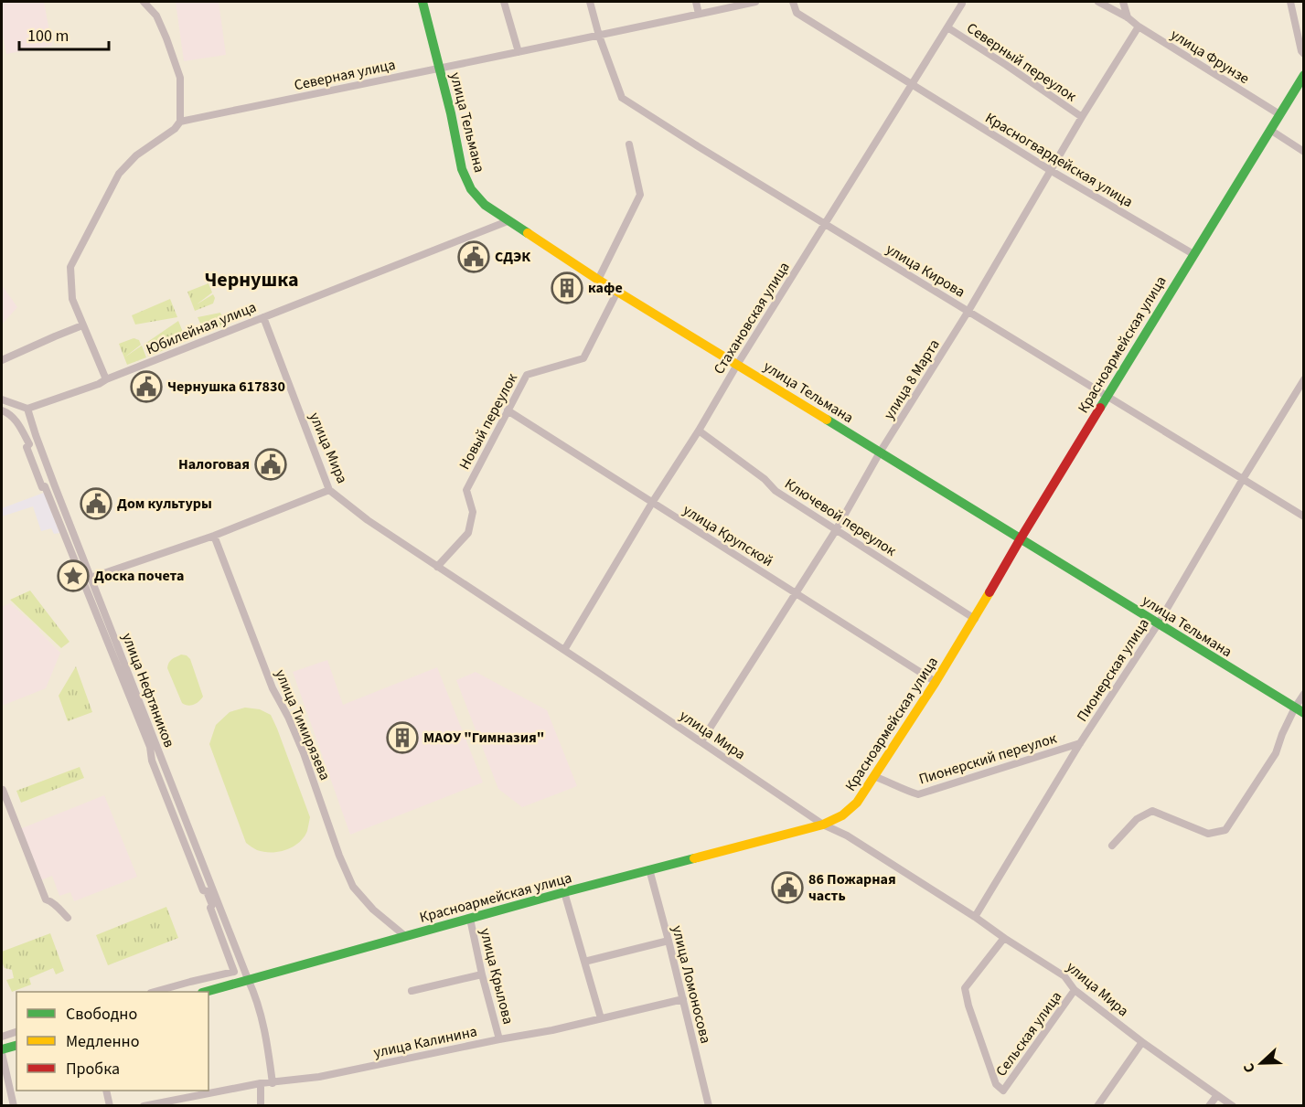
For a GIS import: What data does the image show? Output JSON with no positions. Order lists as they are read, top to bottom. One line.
{"streets":{"street":["улица Фрунзе","Северный переулок","Северная улица","улица Тельмана","Красногвардейская улица","улица Кирова","Стахановская улица","Юбилейная улица","Красноармейская улица","улица 8 Марта","Новый переулок","улица Мира","Ключевой переулок","улица Крупской","Пионерская улица","улица Нефтяников","улица Тимирязева","Пионерский переулок","улица Крылова","улица Ломоносова","Сельская улица","улица Калинина"]},"crossings":[["улица Фрунзе","Красноармейская улица"],["улица Фрунзе","улица 8 Марта"],["Северный переулок","Стахановская улица"],["Северный переулок","улица 8 Марта"],["Северная улица","улица Тельмана"],["Северная улица","улица Кирова"],["Северная улица","Юбилейная улица"],["улица Тельмана","Стахановская улица"],["улица Тельмана","Юбилейная улица"],["улица Тельмана","Красноармейская улица"],["улица Тельмана","улица 8 Марта"],["улица Тельмана","Новый переулок"],["улица Тельмана","Пионерская улица"],["Красногвардейская улица","Стахановская улица"],["Красногвардейская улица","Красноармейская улица"],["Красногвардейская улица","улица 8 Марта"],["улица Кирова","Стахановская улица"],["улица Кирова","Красноармейская улица"],["улица Кирова","улица 8 Марта"],["улица Кирова","Пионерская улица"],["Стахановская улица","улица Мира"],["Стахановская улица","Ключевой переулок"],["Стахановская улица","улица Крупской"],["Юбилейная улица","улица Мира"],["Юбилейная улица","улица Нефтяников"],["Красноармейская улица","улица Мира"],["Красноармейская улица","Ключевой переулок"],["Красноармейская улица","улица Крупской"],["Красноармейская улица","улица Нефтяников"],["Красноармейская улица","улица Тимирязева"],["Красноармейская улица","Пионерский переулок"],["Красноармейская улица","улица Крылова"],["Красноармейская улица","улица Ломоносова"],["улица 8 Марта","улица Мира"],["улица 8 Марта","Ключевой переулок"],["улица 8 Марта","улица Крупской"],["Новый переулок","улица Мира"],["Новый переулок","улица Крупской"],["улица Мира","Пионерская улица"],["улица Мира","Сельская улица"],["Пионерская улица","Пионерский переулок"],["улица Нефтяников","улица Калинина"],["улица Крылова","улица Калинина"],["улица Ломоносова","улица Калинина"]],"districts":["Чернушка"],"places":{"public building":["СДЭК","Чернушка 617830","Налоговая","Дом культуры","86 Пожарная часть"],"building":["кафе","МАОУ \"Гимназия\""],"place":["Доска почета"]},"legend":["Свободно","Медленно","Пробка"],"scale_bar":"100 m","north":"left"}
